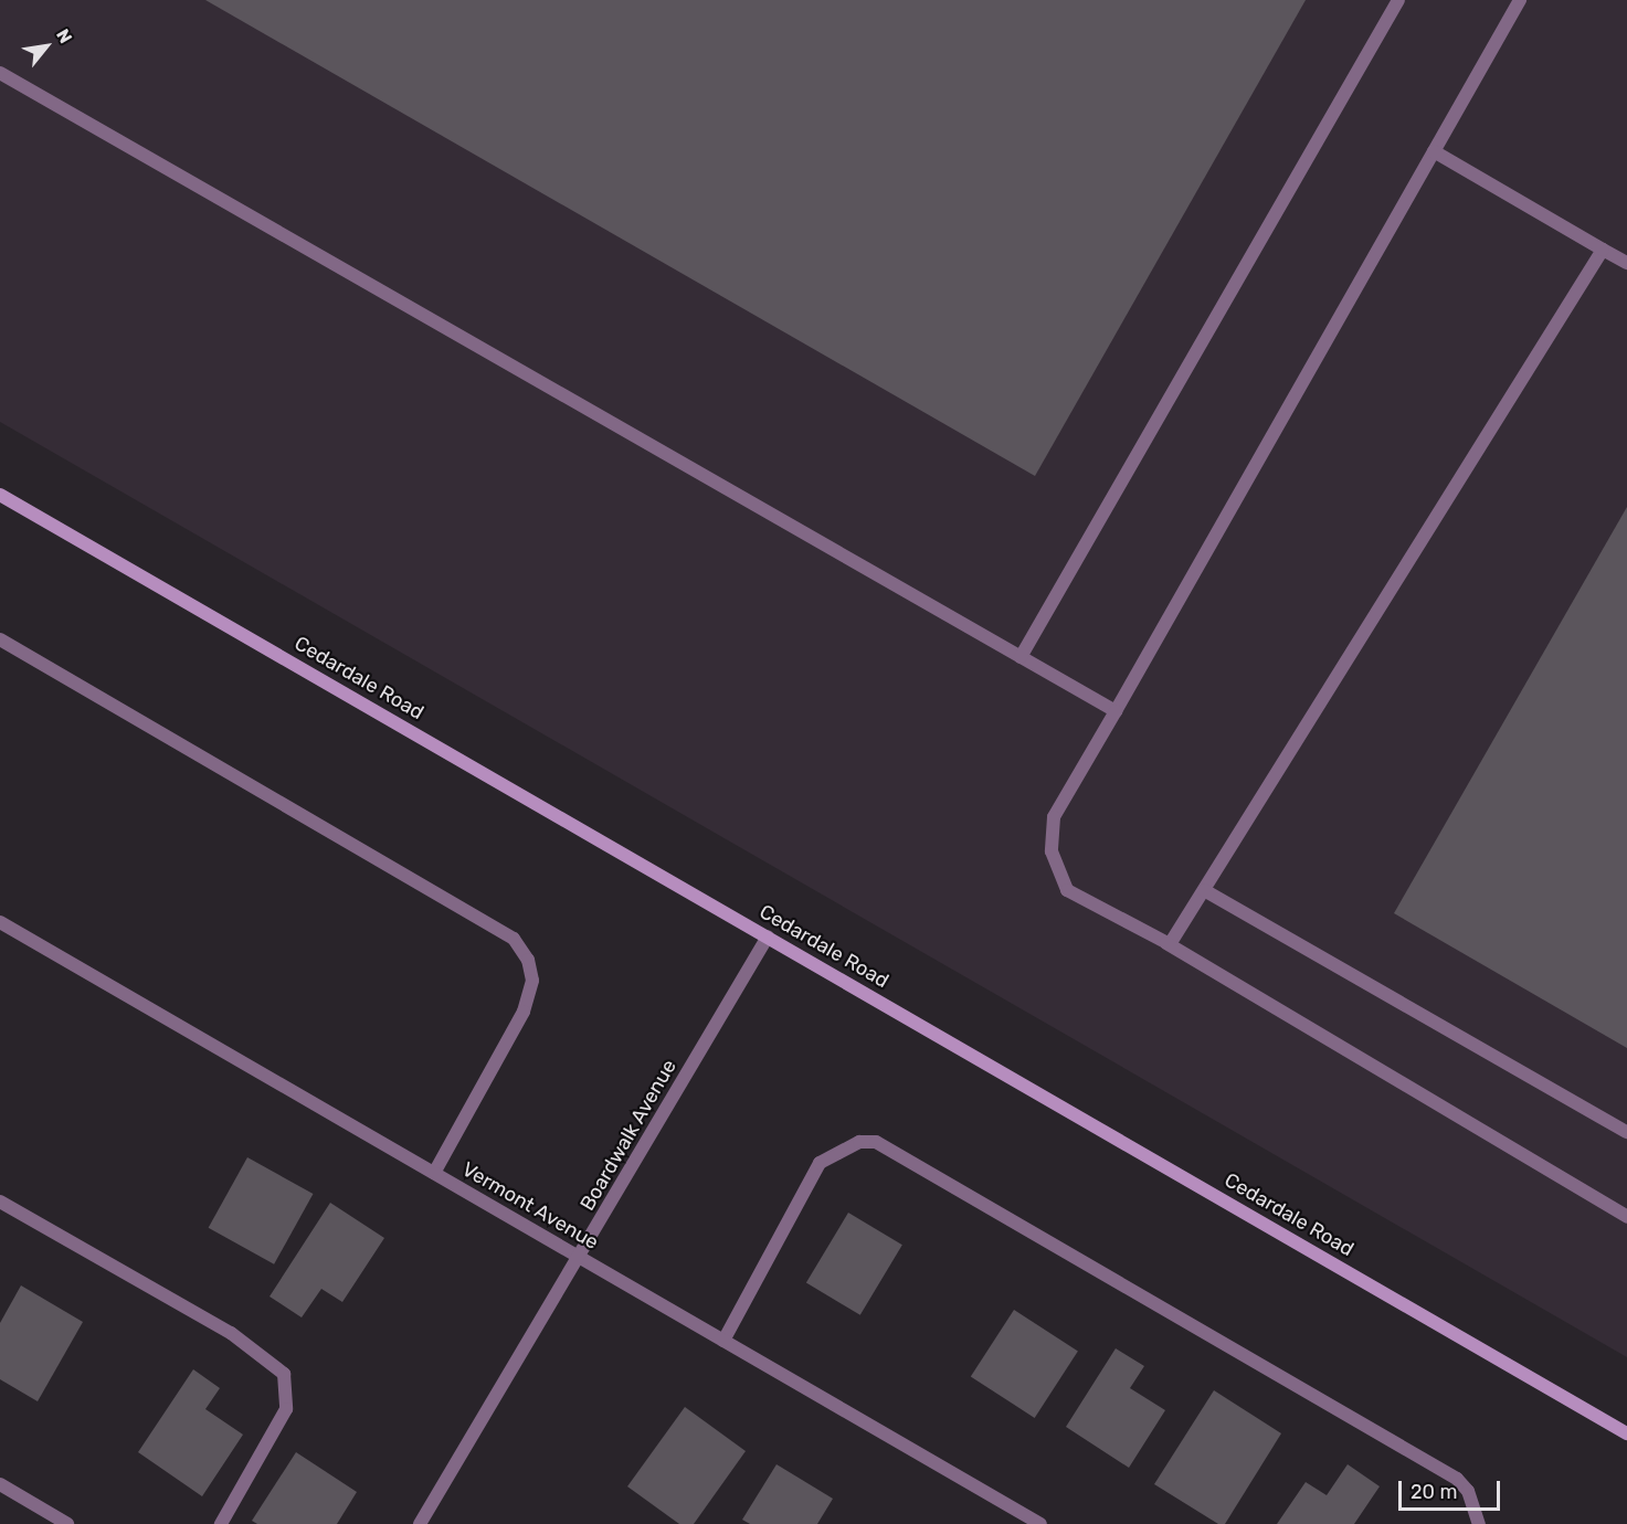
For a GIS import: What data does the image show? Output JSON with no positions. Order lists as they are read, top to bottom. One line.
{"streets":{"street":["Cedardale Road","Boardwalk Avenue","Vermont Avenue"]},"crossings":[["Cedardale Road","Boardwalk Avenue"],["Boardwalk Avenue","Vermont Avenue"]],"scale_bar":"20 m","north":"top right"}
